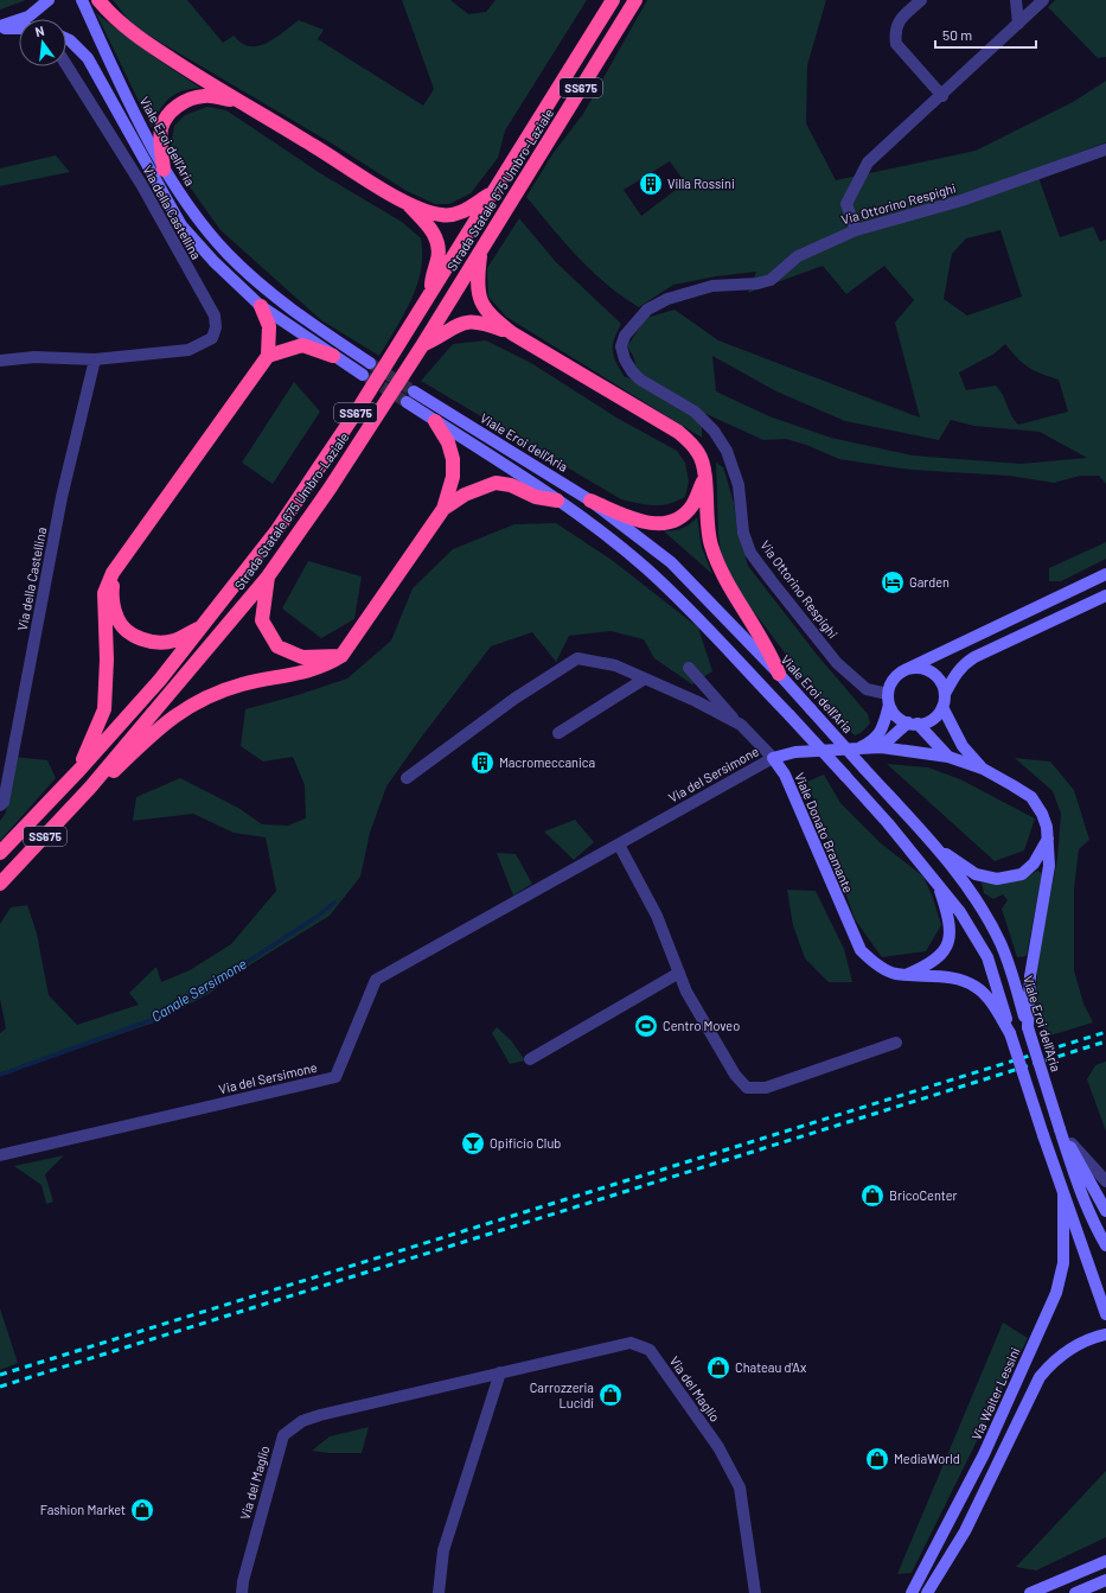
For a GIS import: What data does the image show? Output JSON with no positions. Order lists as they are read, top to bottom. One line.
{"streets":{"highway":["SS675","Strada Statale 675 Umbro-Laziale"],"main road":["Viale Eroi dell'Aria","Viale Donato Bramante","Via Walter Lessini"],"street":["Via Ottorino Respighi","Via della Castellina","Via del Sersimone","Via del Maglio"]},"crossings":[["Viale Eroi dell'Aria","Viale Donato Bramante"],["Via Ottorino Respighi","Viale Donato Bramante"],["Via del Sersimone","Viale Donato Bramante"]],"water":["Canale Sersimone"],"places":{"building":["Villa Rossini","Macromeccanica"],"hotel":["Garden"],"sports":["Centro Moveo"],"bar":["Opificio Club"],"shop":["BricoCenter","Chateau d'Ax","Carrozzeria Lucidi","MediaWorld","Fashion Market"]},"scale_bar":"50 m","north":"top"}
